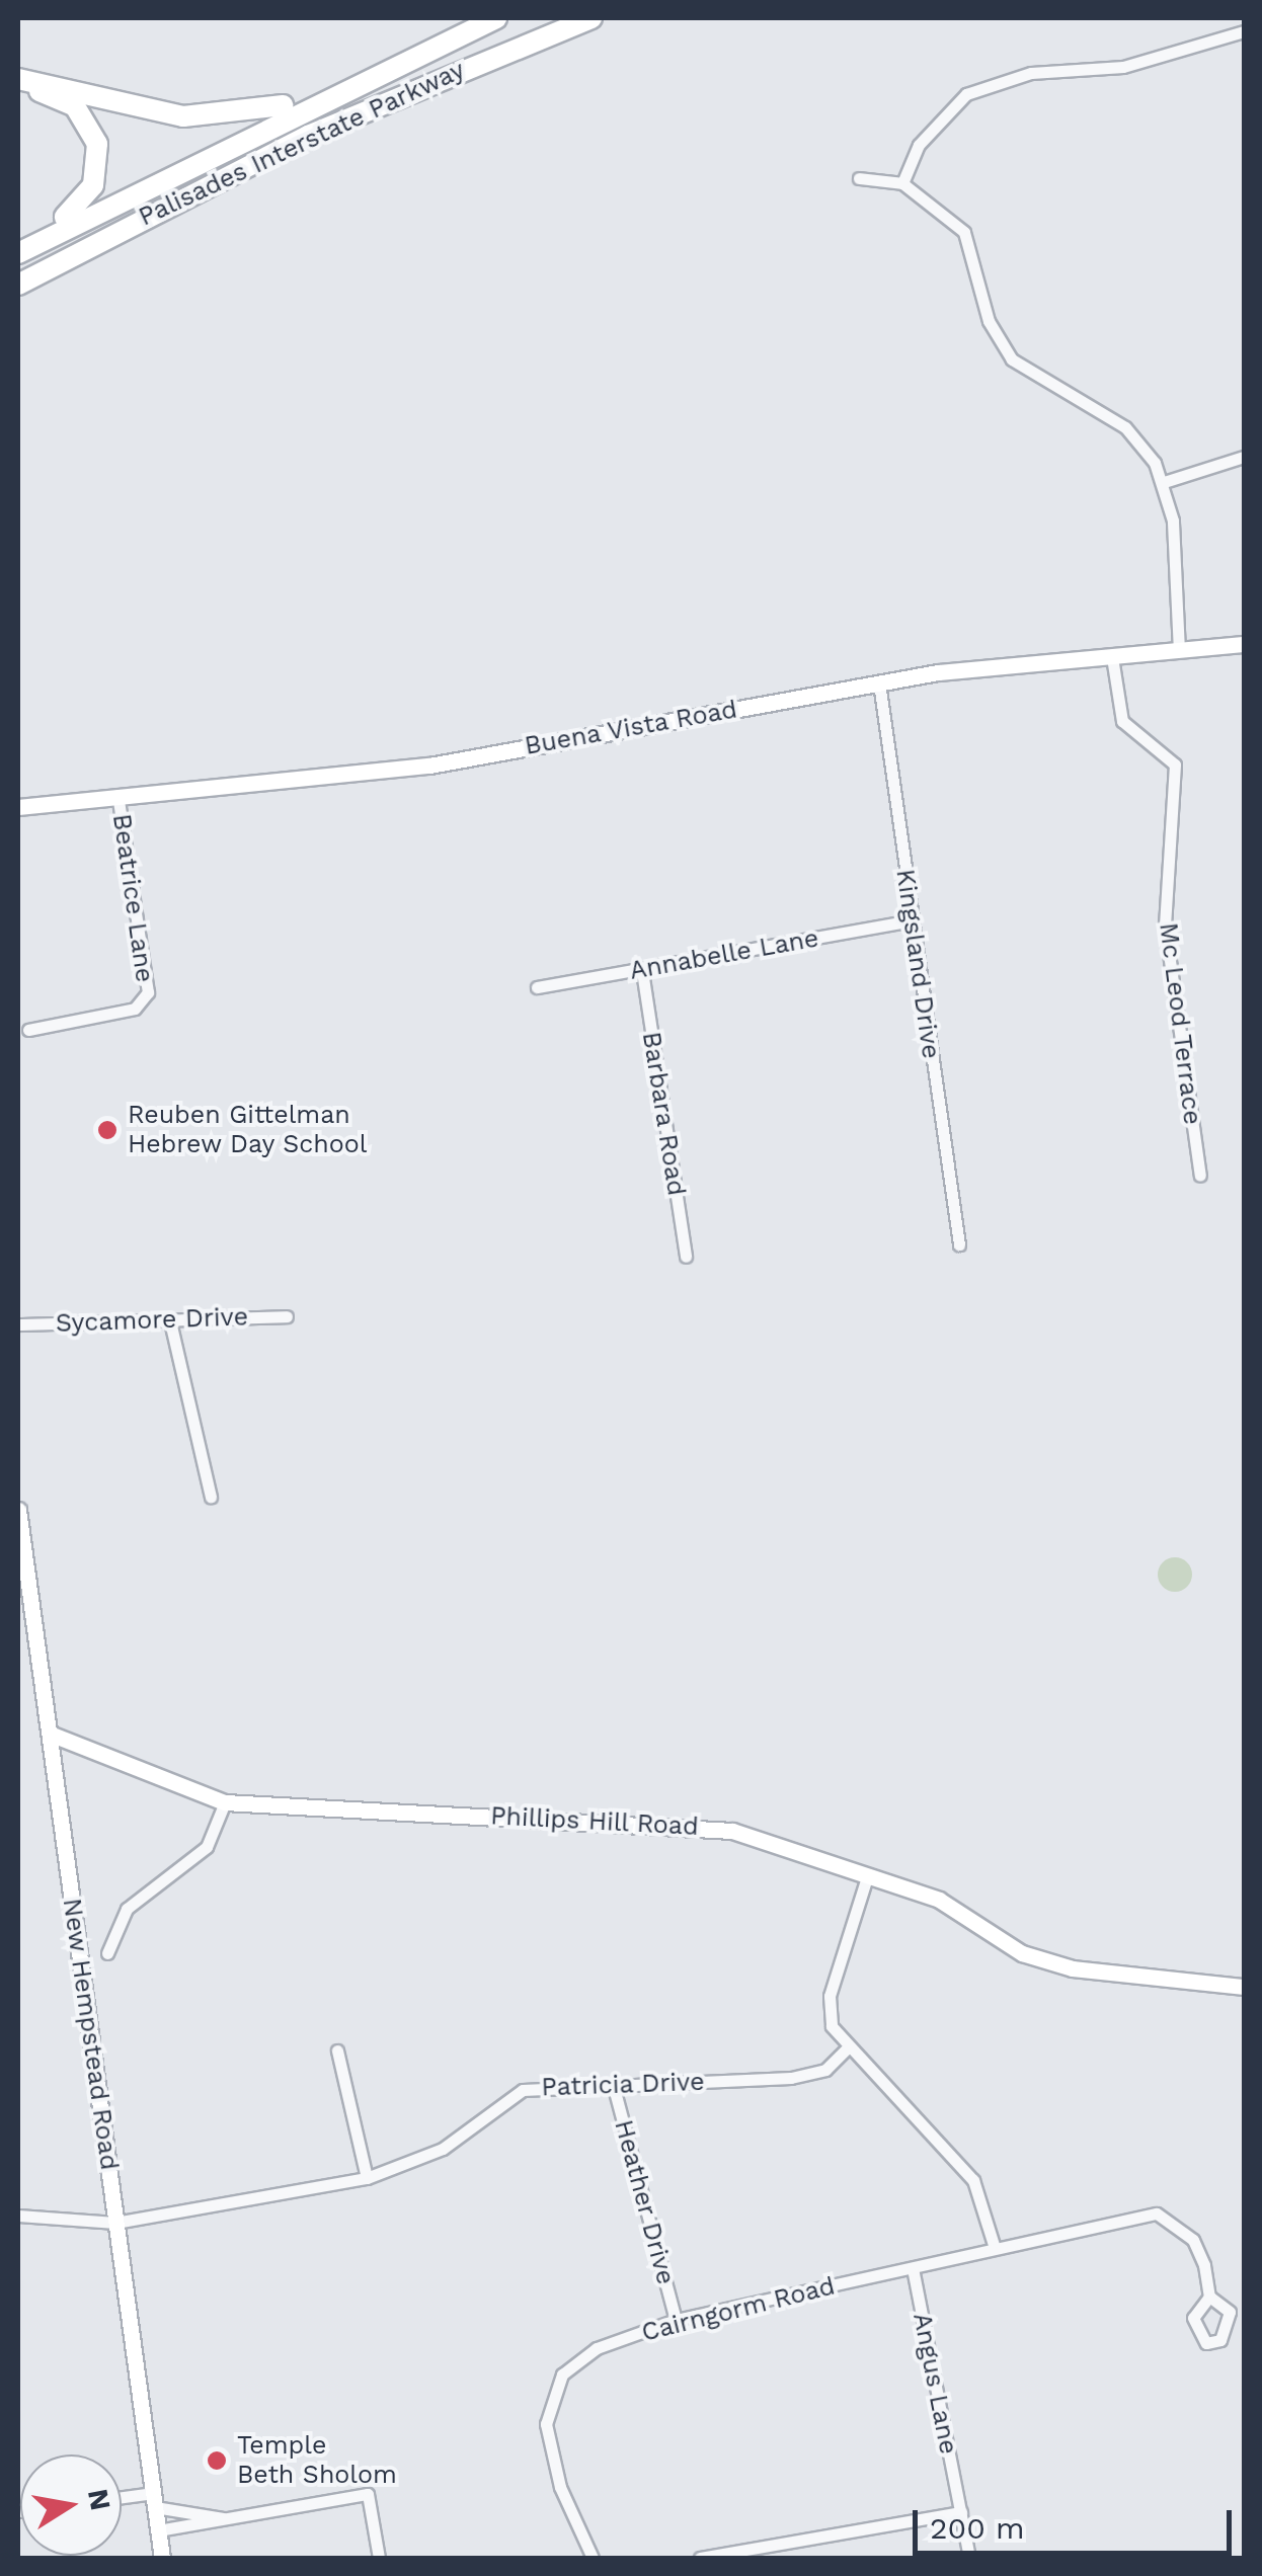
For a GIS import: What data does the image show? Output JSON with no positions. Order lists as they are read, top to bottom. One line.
{"streets":{"highway":["Palisades Interstate Parkway"],"street":["Buena Vista Road","Beatrice Lane","Annabelle Lane","Kingsland Drive","Mc Leod Terrace","Barbara Road","Sycamore Drive","Phillips Hill Road","New Hempstead Road","Patricia Drive","Heather Drive","Cairngorm Road","Angus Lane"]},"crossings":[["Buena Vista Road","Beatrice Lane"],["Buena Vista Road","Kingsland Drive"],["Buena Vista Road","Mc Leod Terrace"],["Annabelle Lane","Kingsland Drive"],["Annabelle Lane","Barbara Road"],["Phillips Hill Road","New Hempstead Road"],["New Hempstead Road","Patricia Drive"],["Patricia Drive","Heather Drive"],["Heather Drive","Cairngorm Road"],["Cairngorm Road","Angus Lane"]],"places":["Reuben Gittelman Hebrew Day School","Temple Beth Sholom"],"scale_bar":"200 m","north":"right"}
